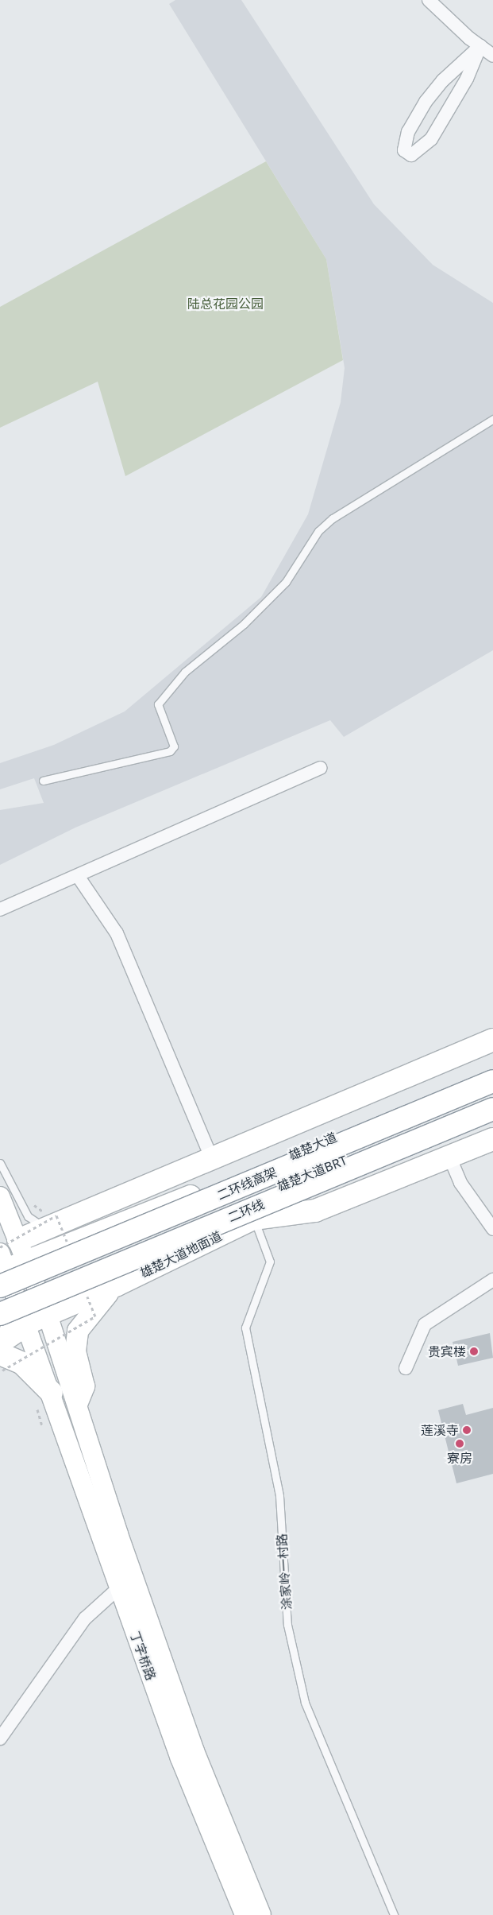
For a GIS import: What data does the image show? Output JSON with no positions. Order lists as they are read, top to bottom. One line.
{"streets":{"highway":["二环线高架","二环线"],"main road":["雄楚大道","雄楚大道地面道","丁字桥路"],"lane":["涂家岭一村路"]},"crossings":[["雄楚大道","二环线高架"],["雄楚大道","二环线"],["雄楚大道","丁字桥路"],["二环线高架","二环线"],["二环线高架","丁字桥路"],["二环线","丁字桥路"],["雄楚大道地面道","涂家岭一村路"],["雄楚大道地面道","丁字桥路"]],"parks":["陆总花园公园"],"places":["贵宾楼","莲溪寺","寮房"]}
